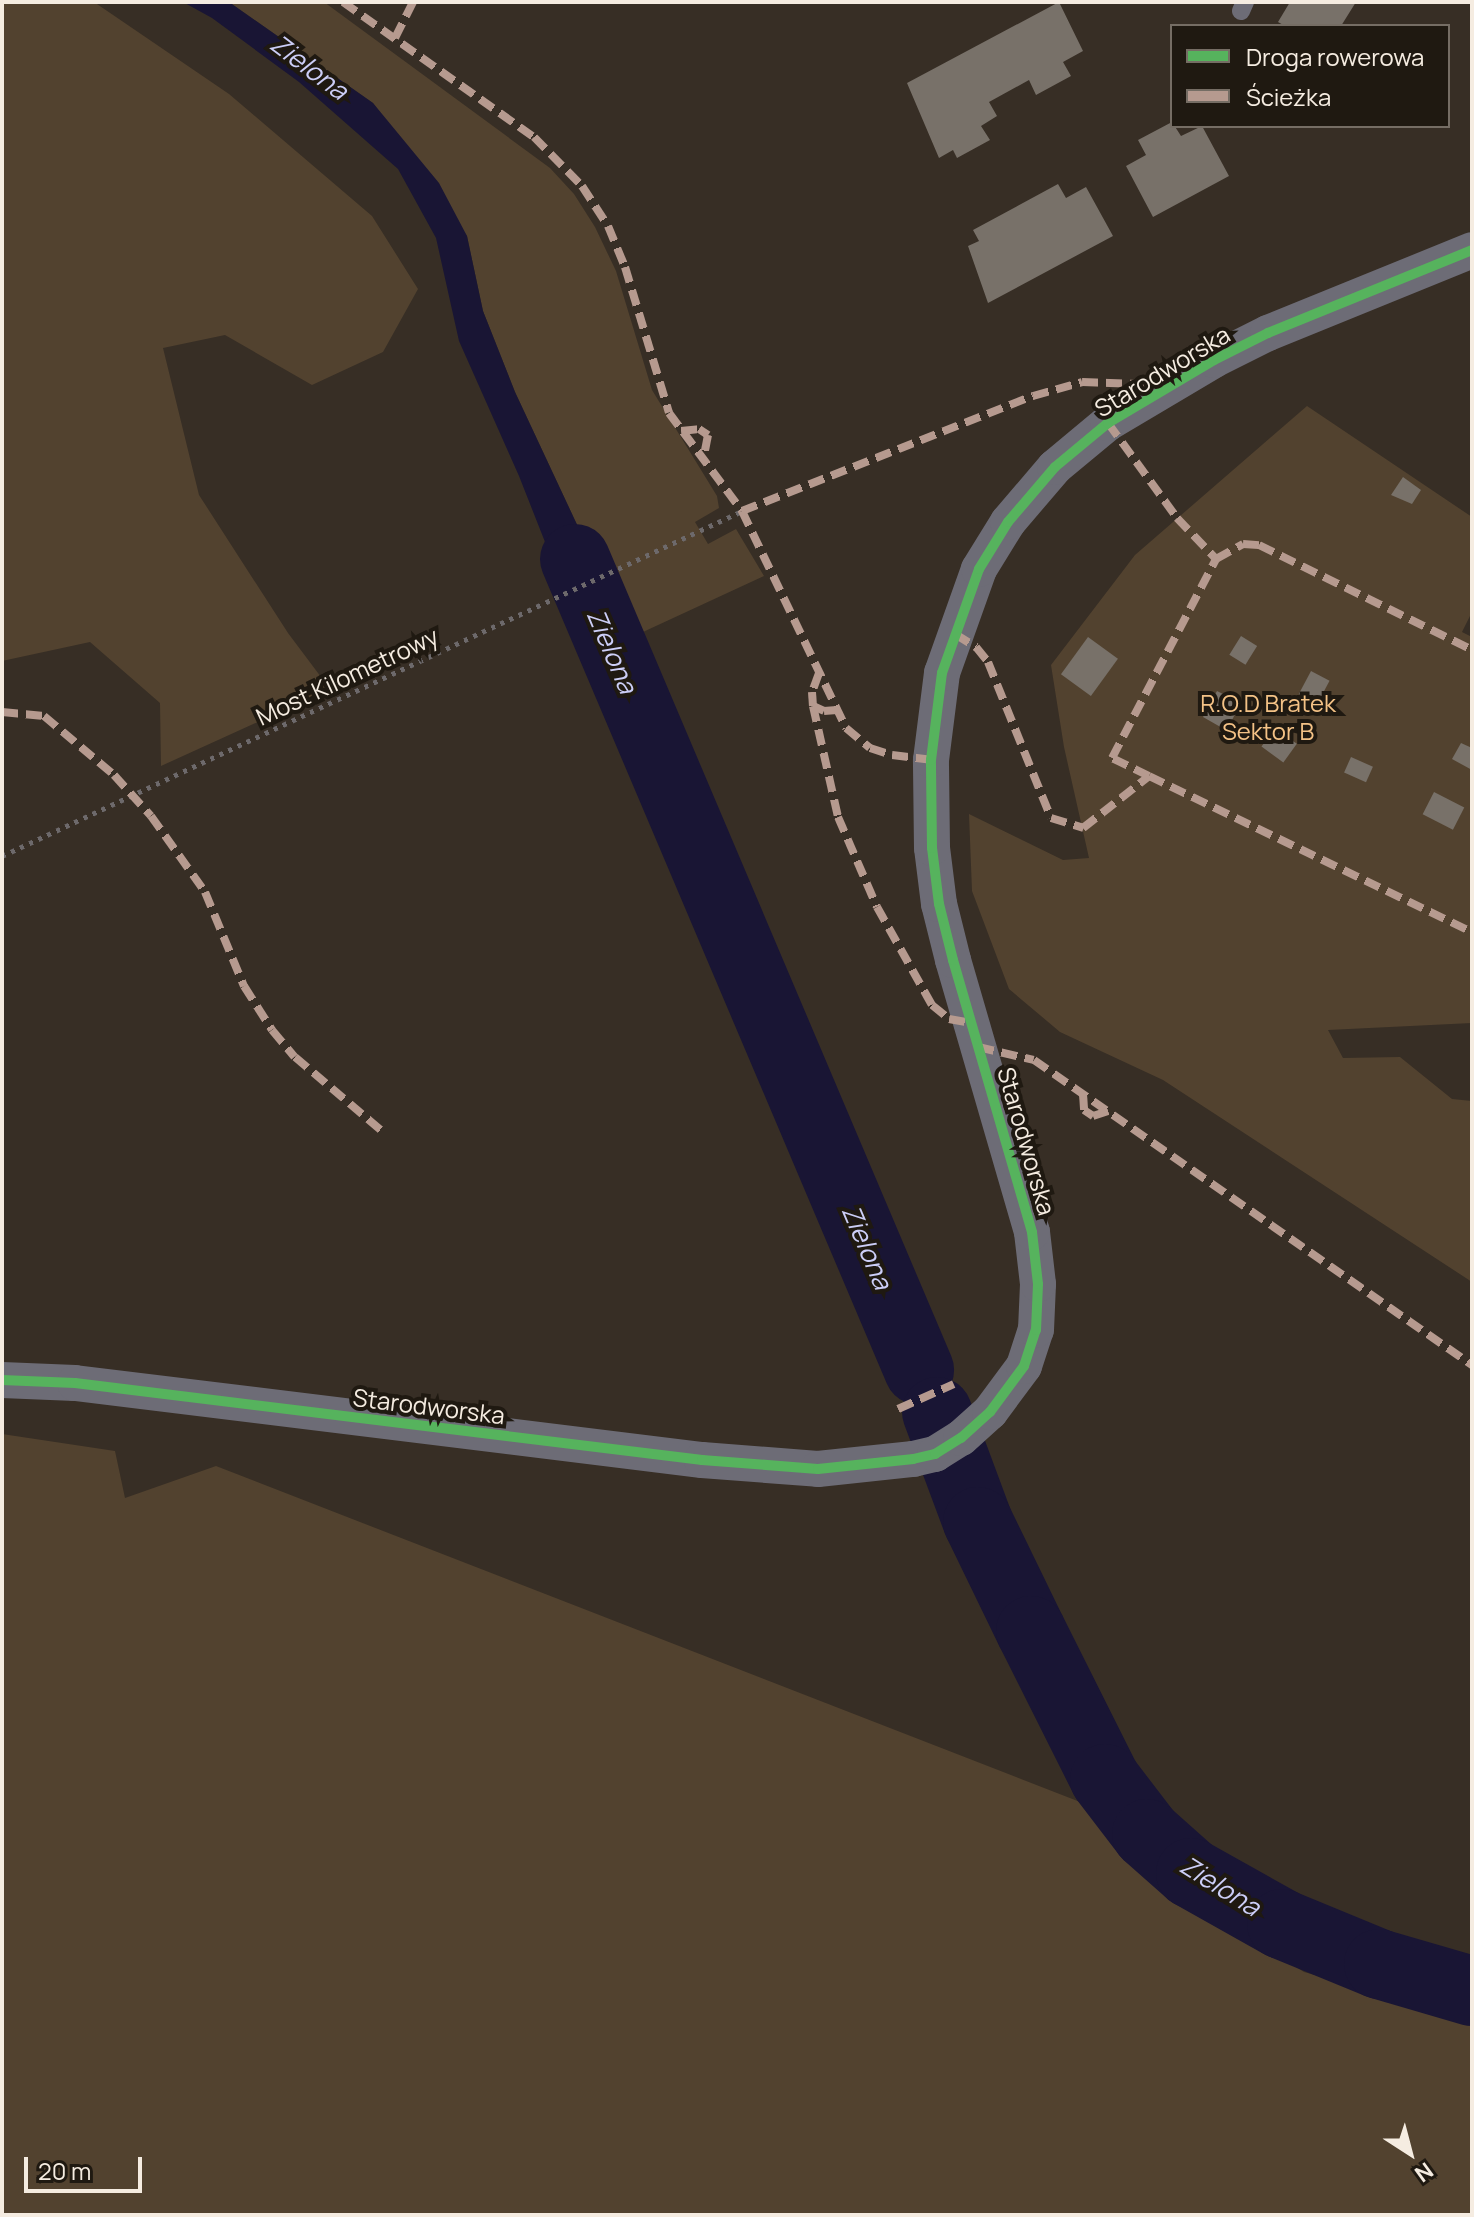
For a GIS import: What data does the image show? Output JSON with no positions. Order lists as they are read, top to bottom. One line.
{"streets":{"street":["Starodworska"],"path":["Most Kilometrowy"]},"water":["Zielona"],"parks":["R.O.D Bratek Sektor B"],"legend":["Droga rowerowa","Ścieżka"],"scale_bar":"20 m","north":"bottom right"}
